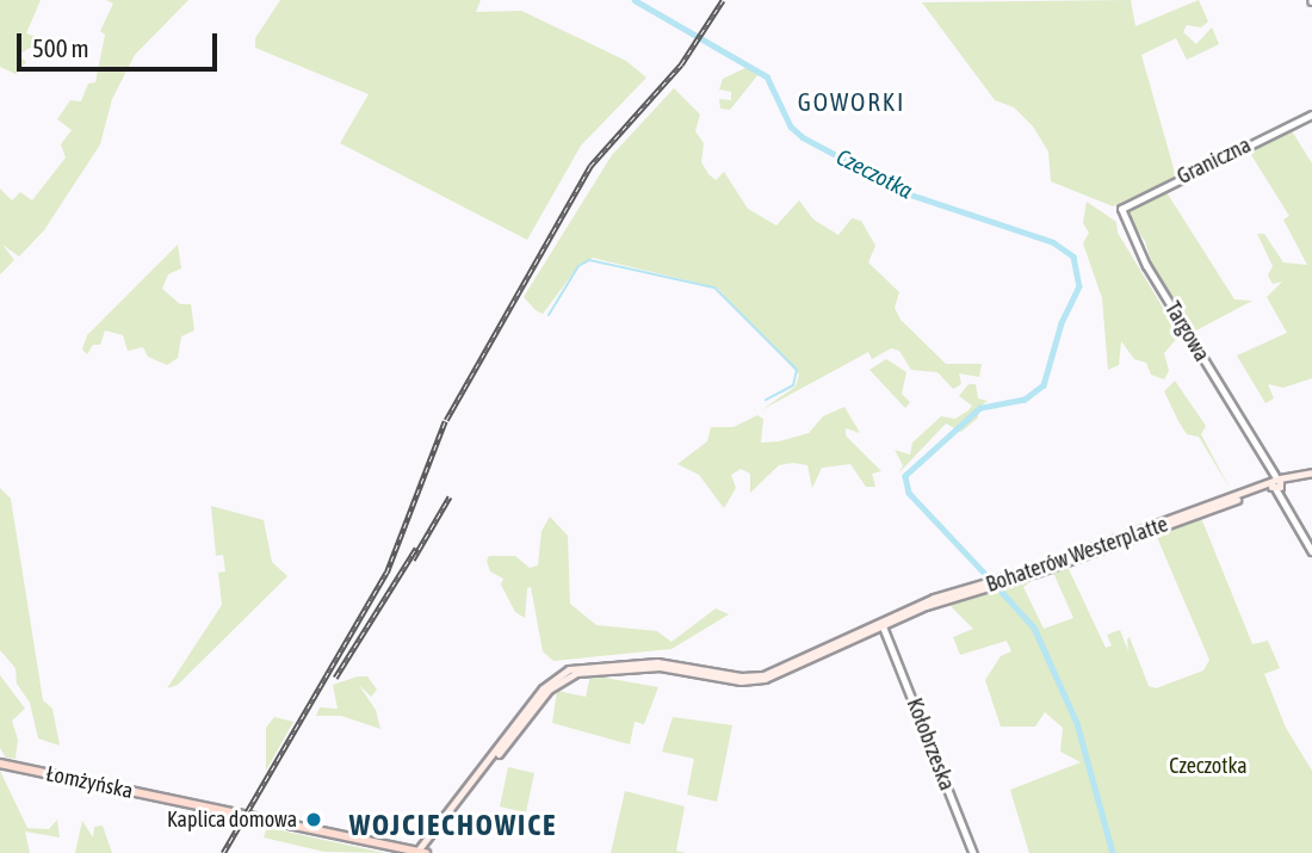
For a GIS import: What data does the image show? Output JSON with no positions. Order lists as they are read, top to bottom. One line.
{"streets":{"main road":["Bohaterów Westerplatte","Łomżyńska"],"street":["Graniczna","Targowa","Kołobrzeska"]},"crossings":[["Graniczna","Targowa"],["Targowa","Bohaterów Westerplatte"],["Bohaterów Westerplatte","Kołobrzeska"],["Bohaterów Westerplatte","Łomżyńska"]],"districts":["GOWORKI","WOJCIECHOWICE"],"water":["Czeczotka"],"parks":["Czeczotka"],"places":["Kaplica domowa"],"scale_bar":"500 m"}
